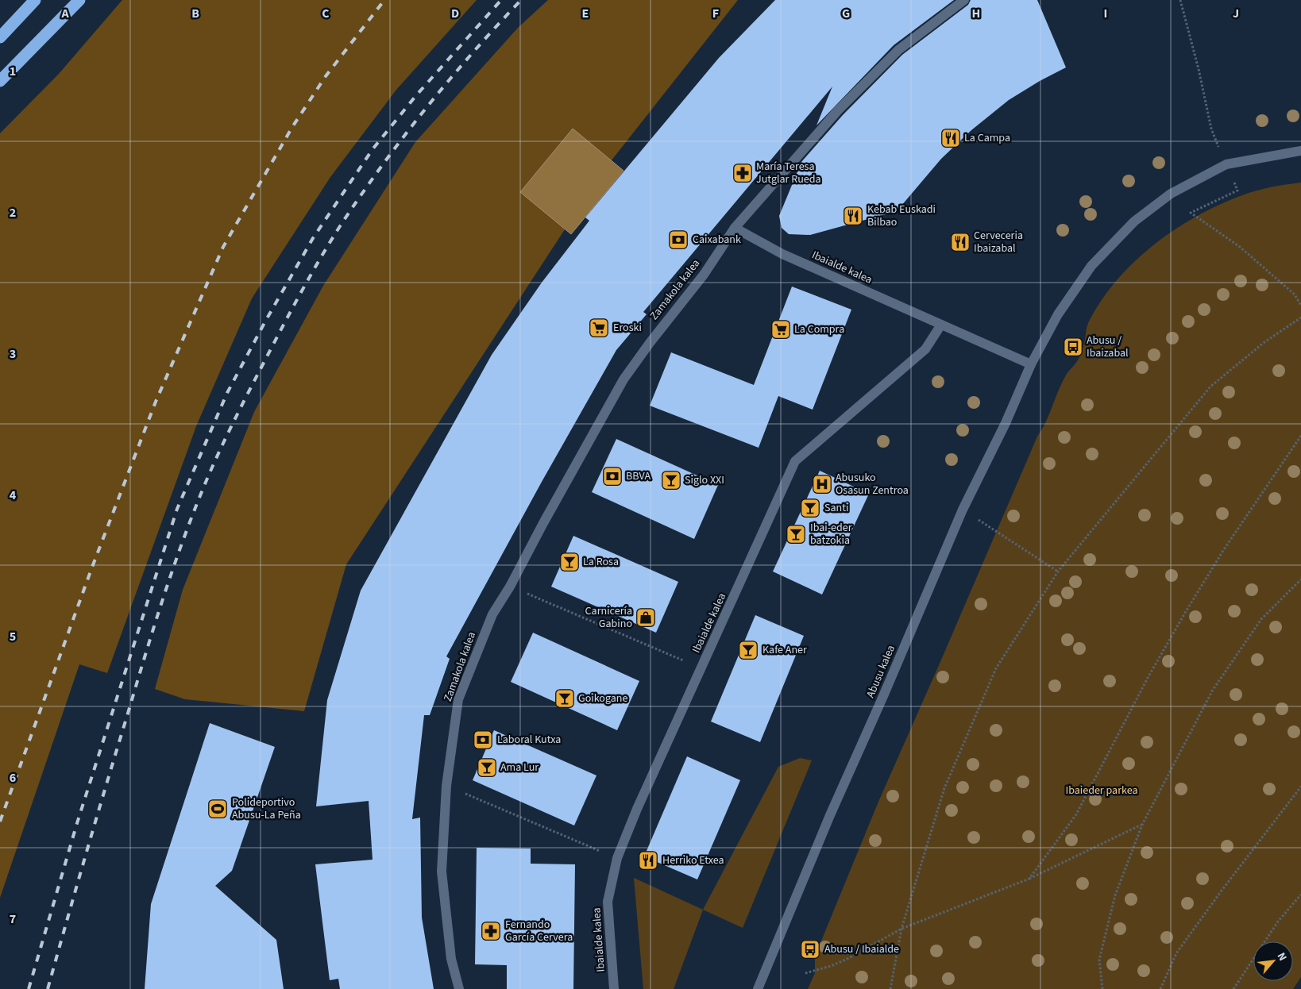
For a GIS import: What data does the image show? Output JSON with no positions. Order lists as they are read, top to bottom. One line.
{"streets":{"street":["Ibaialde kalea","Zamakola kalea","Abusu kalea"]},"crossings":[["Ibaialde kalea","Zamakola kalea"],["Ibaialde kalea","Abusu kalea"]],"parks":["Ibaieder parkea"],"places":{"restaurant":["La Campa","Kebab Euskadi Bilbao","Cerveceria Ibaizabal","Herriko Etxea"],"pharmacy":["María Teresa Jutglar Rueda","Fernando García Cervera"],"bank":["Caixabank","BBVA","Laboral Kutxa"],"supermarket":["Eroski","La Compra"],"bus stop":["Abusu / Ibaizabal","Abusu / Ibaialde"],"bar":["Siglo XXI","Santi","Ibai-eder batzokia","La Rosa","Kafe Aner","Goikogane","Ama Lur"],"hospital":["Abusuko Osasun Zentroa"],"shop":["Carnicería Gabino"],"sports":["Polideportivo Abusu-La Peña"]},"north":"top right","grid":{"columns":["A","B","C","D","E","F","G","H","I","J"],"rows":["1","2","3","4","5","6","7"]}}
